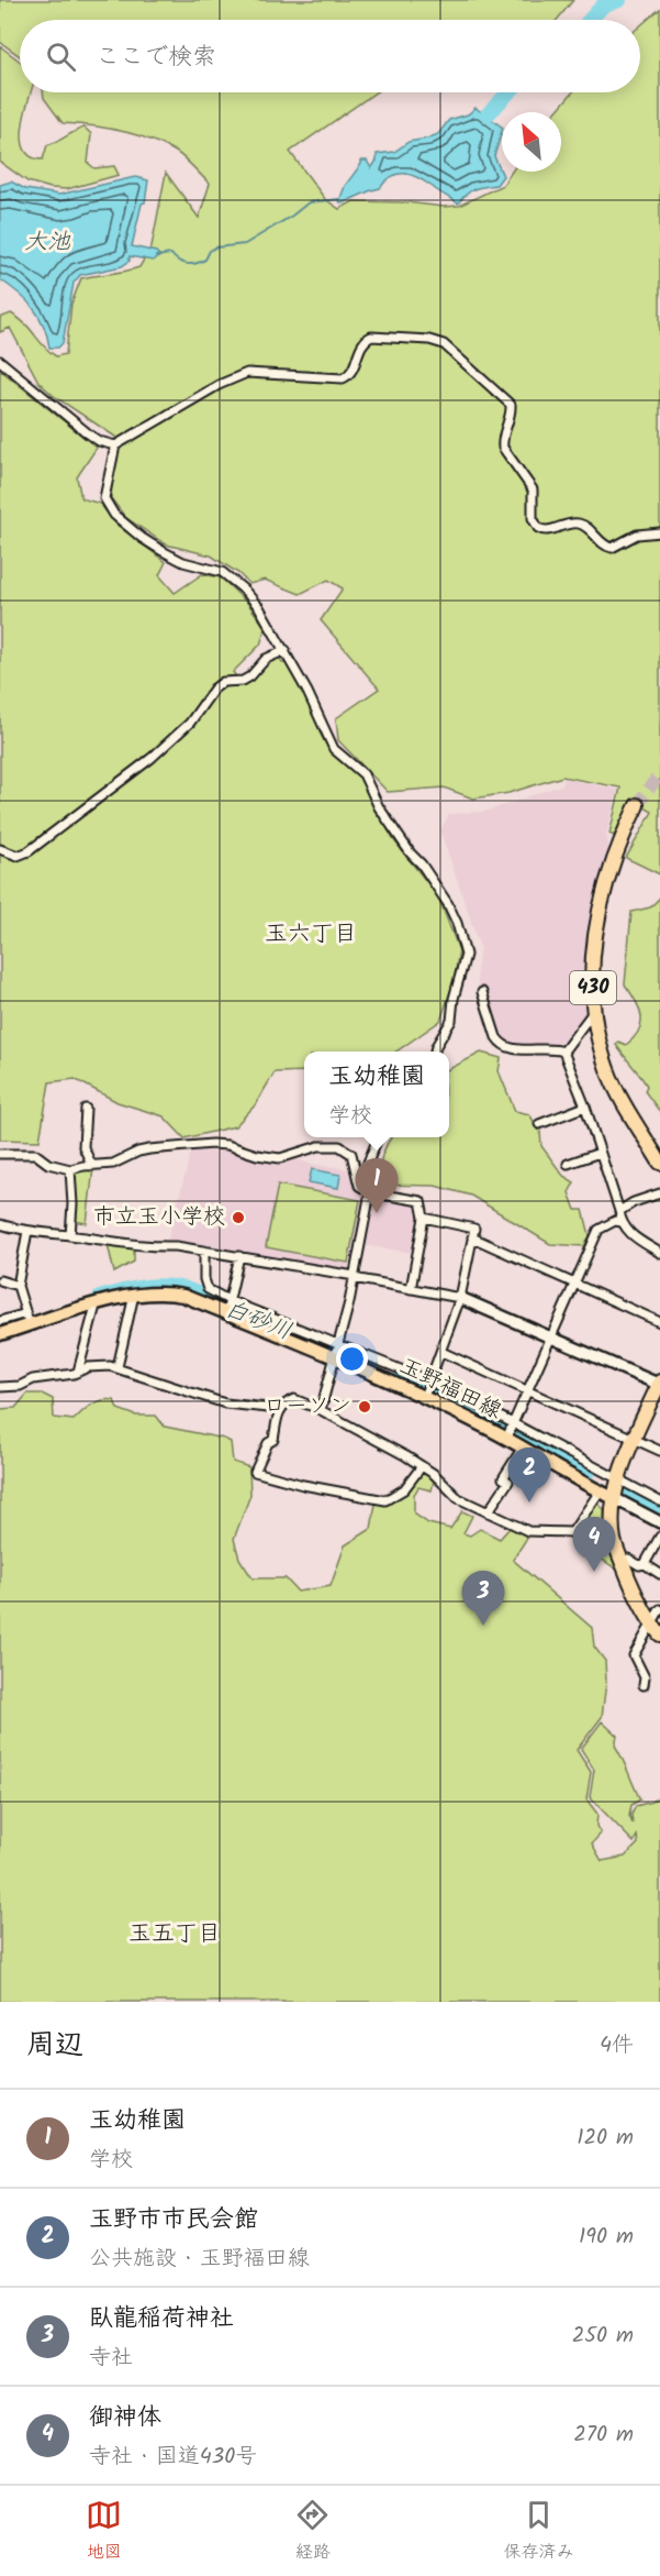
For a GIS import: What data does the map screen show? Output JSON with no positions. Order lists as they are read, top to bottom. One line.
{"streets":{"highway":["430"],"main road":["玉野福田線"]},"districts":["玉六丁目","玉五丁目"],"water":["大池","白砂川"],"places":["市立玉小学校","ローソン"],"north":"top left","page":{"search":"ここで検索","popup":["玉幼稚園","学校"],"pins":["1","2","4","3"],"heading":["周辺","4件"],"list":[{"mark":"1","name":"玉幼稚園","note":"学校","value":"120 m"},{"mark":"2","name":"玉野市市民会館","note":"公共施設 · 玉野福田線","value":"190 m"},{"mark":"3","name":"臥龍稲荷神社","note":"寺社","value":"250 m"},{"mark":"4","name":"御神体","note":"寺社 · 国道430号","value":"270 m"}],"nav":["地図","経路","保存済み"]}}
